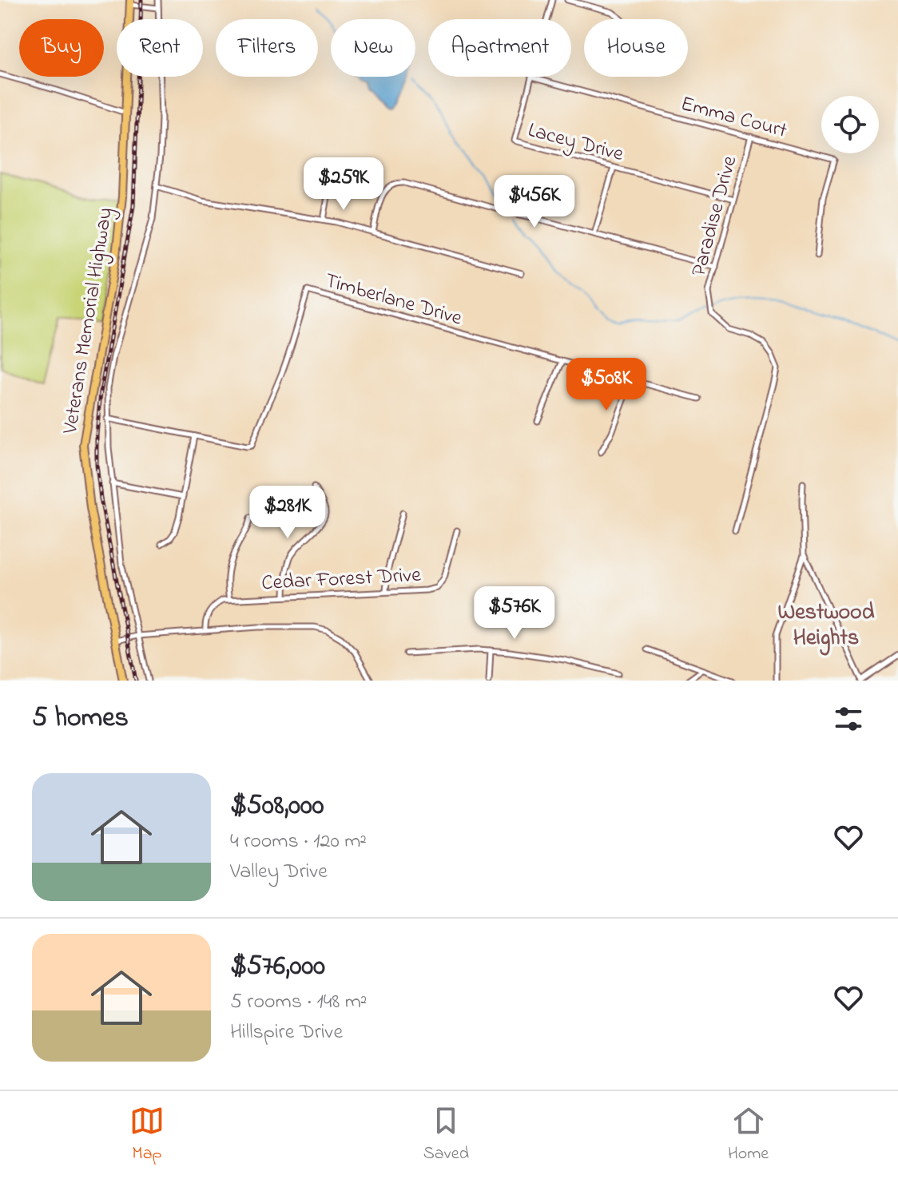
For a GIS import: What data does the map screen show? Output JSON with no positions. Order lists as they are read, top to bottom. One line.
{"streets":{"main road":["Veterans Memorial Highway"],"street":["Emma Court","Lacey Drive","Paradise Drive","Timberlane Drive","Cedar Forest Drive"]},"crossings":[["Emma Court","Lacey Drive"],["Emma Court","Paradise Drive"],["Lacey Drive","Paradise Drive"]],"districts":["Westwood Heights"],"page":{"chip":["Buy","Rent","Filters","New","Apartment","House"],"price":["$259K","$456K","$508K","$281K","$576K"],"heading":"5 homes","list":[{"name":"$508,000","note":"4 rooms · 120 m² · Valley Drive"},{"name":"$576,000","note":"5 rooms · 148 m² · Hillspire Drive"}],"tabs":["Map","Saved","Home"]}}
